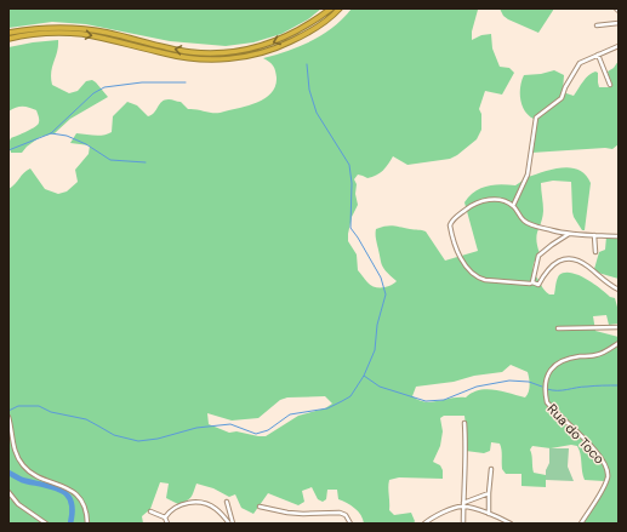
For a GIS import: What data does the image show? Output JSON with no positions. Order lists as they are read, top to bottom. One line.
{"streets":{"street":["Rua do Toco"]}}
